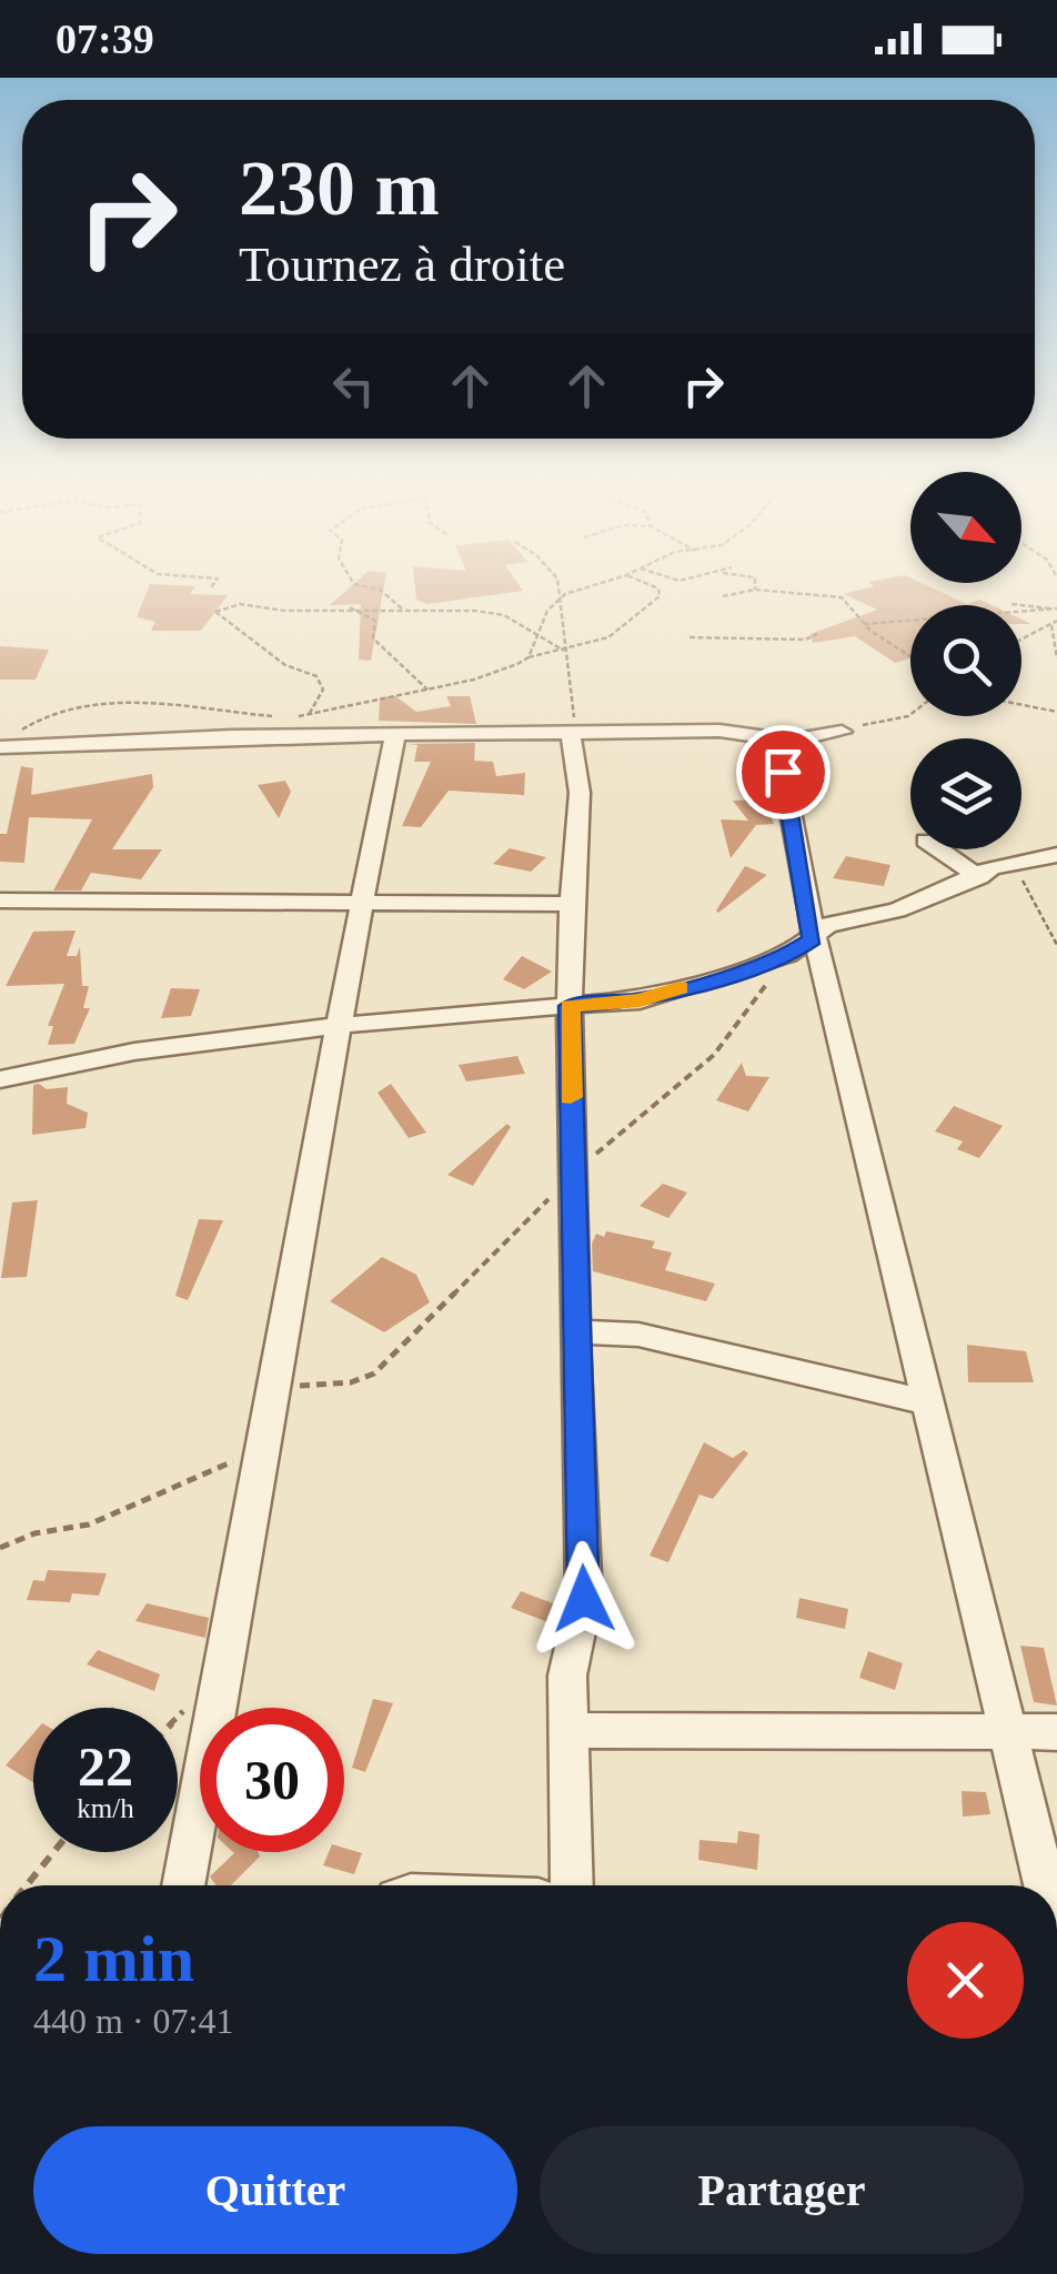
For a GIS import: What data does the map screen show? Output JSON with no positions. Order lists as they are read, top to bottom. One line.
{"north":"bottom right","page":{"status":"07:39","turn":["230 m","Tournez à droite"],"speed":"22 km/h","limit":"30","heading":["2 min","440 m · 07:41"],"buttons":["Quitter","Partager"]}}
